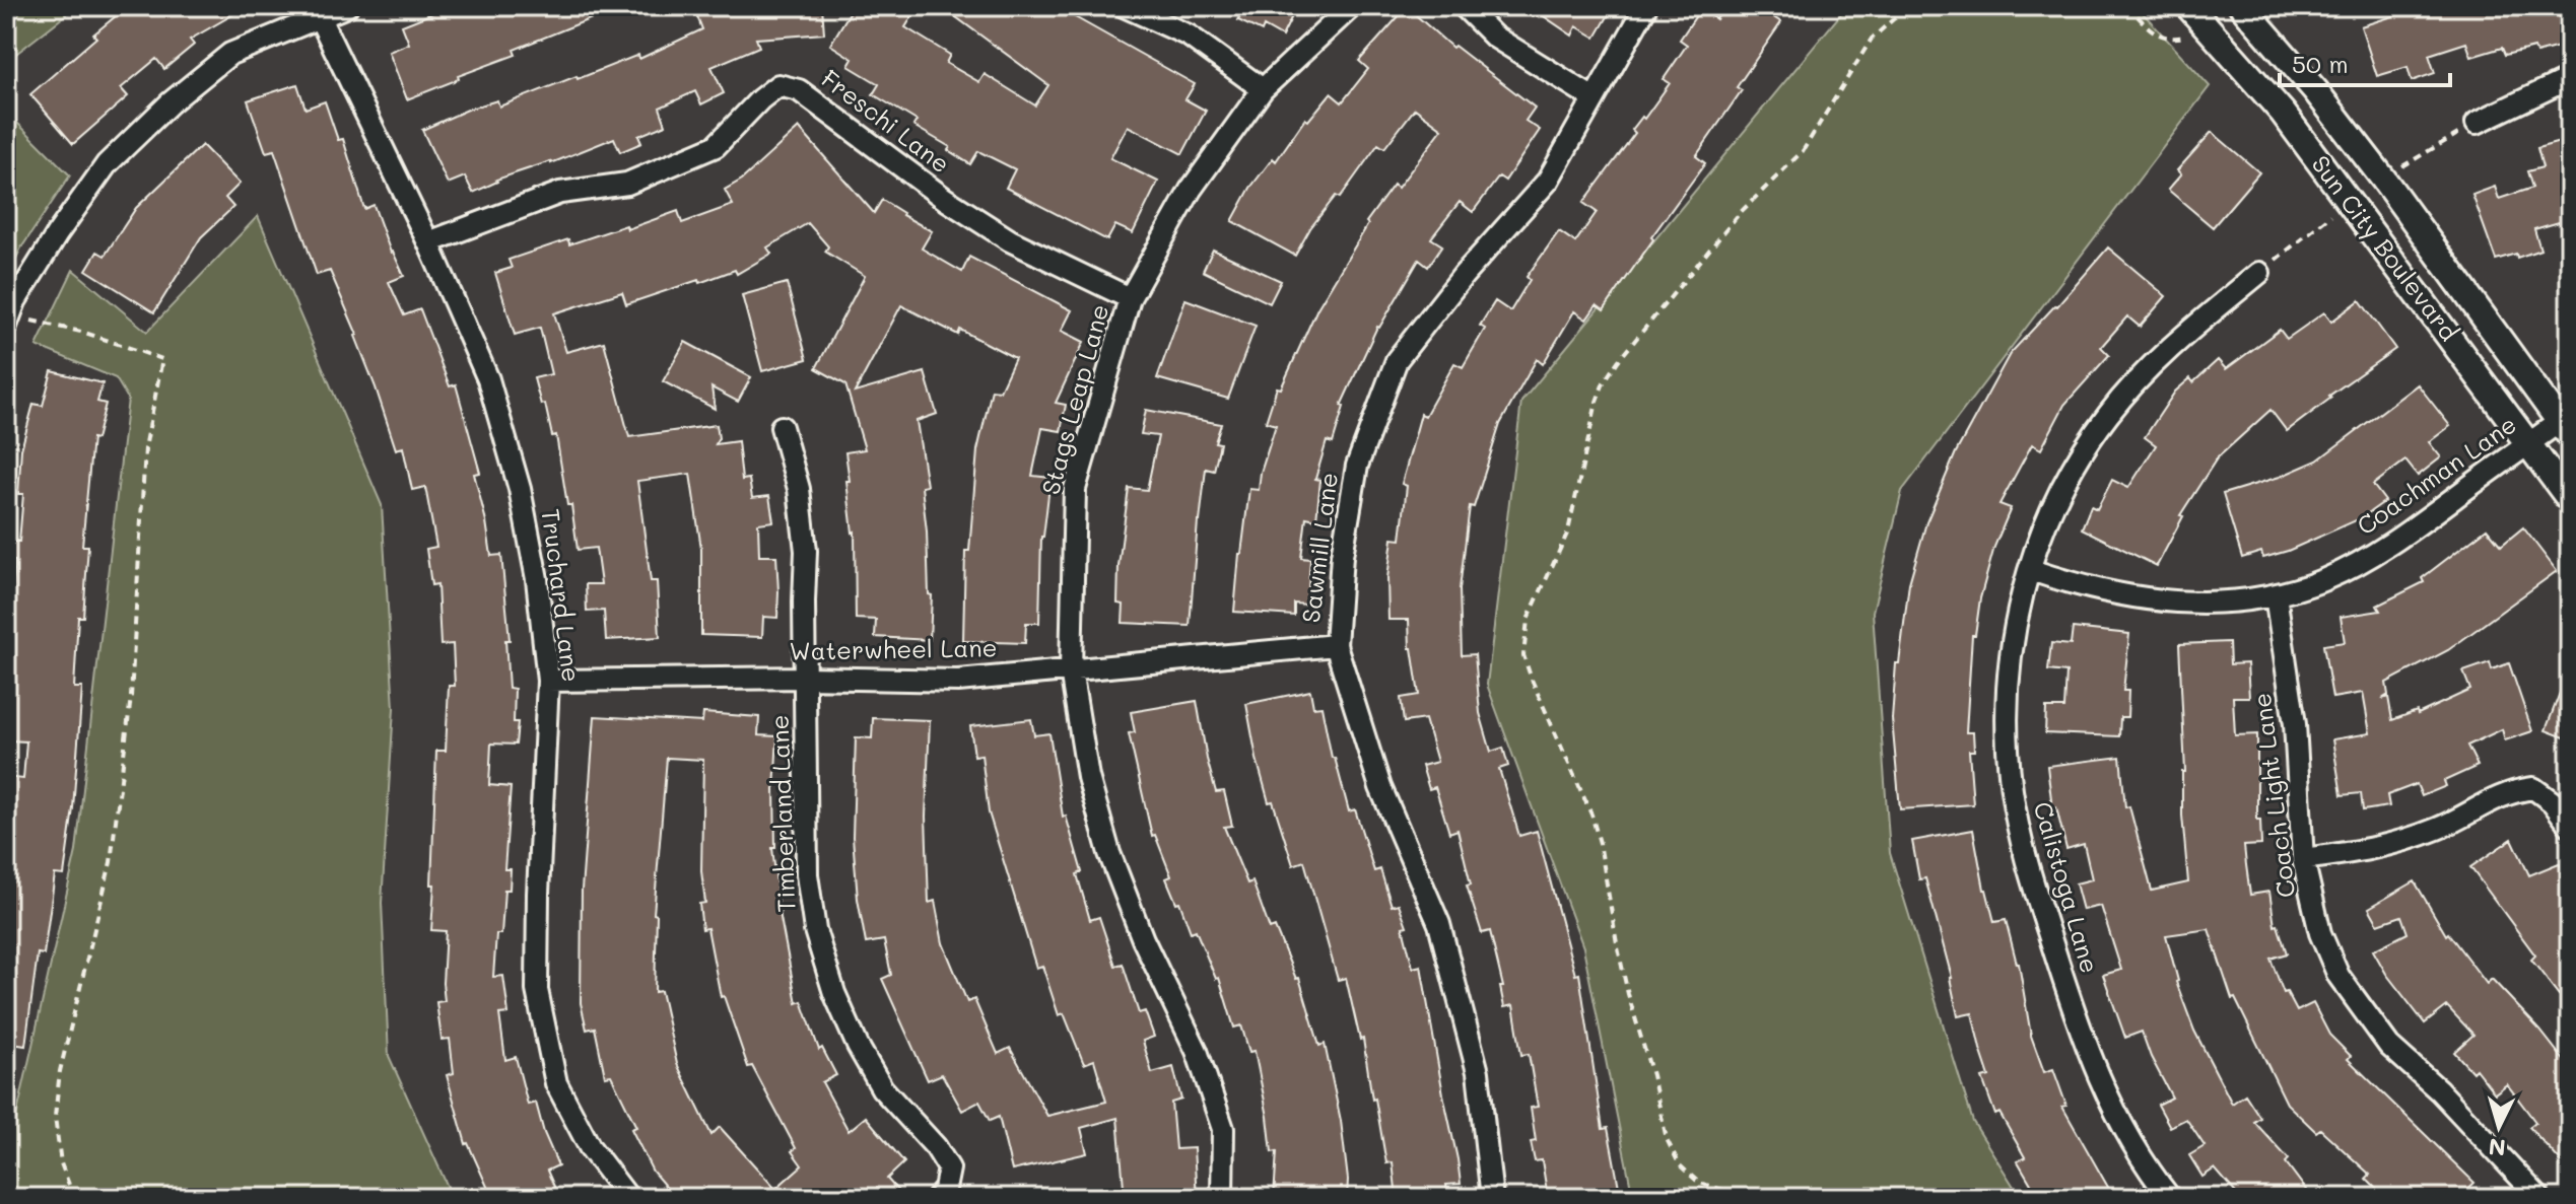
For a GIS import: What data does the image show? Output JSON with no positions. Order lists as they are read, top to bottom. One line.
{"streets":{"street":["Freschi Lane","Sun City Boulevard","Stags Leap Lane","Coachman Lane","Sawmill Lane","Truchard Lane","Waterwheel Lane","Coach Light Lane","Timberland Lane","Calistoga Lane"]},"crossings":[["Freschi Lane","Stags Leap Lane"],["Freschi Lane","Truchard Lane"],["Sun City Boulevard","Coachman Lane"],["Stags Leap Lane","Waterwheel Lane"],["Coachman Lane","Coach Light Lane"],["Coachman Lane","Calistoga Lane"],["Sawmill Lane","Waterwheel Lane"],["Truchard Lane","Waterwheel Lane"],["Waterwheel Lane","Timberland Lane"]],"scale_bar":"50 m","north":"bottom"}
